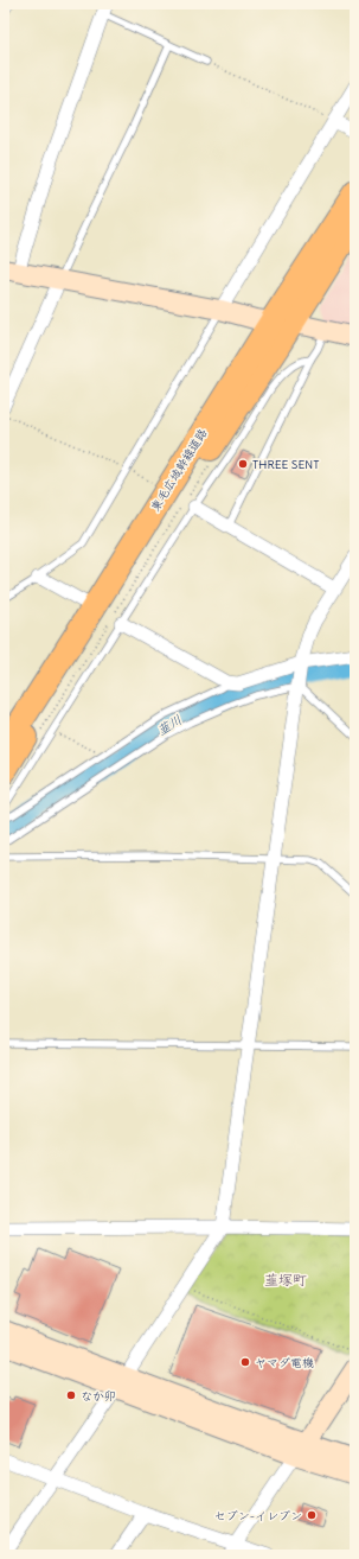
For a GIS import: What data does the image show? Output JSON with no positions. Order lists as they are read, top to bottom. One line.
{"streets":{"highway":["東毛広域幹線道路"]},"districts":["韮塚町"],"water":["韮川"],"places":["THREE SENT","ヤマダ電機","なか卯","セブン-イレブン"]}
